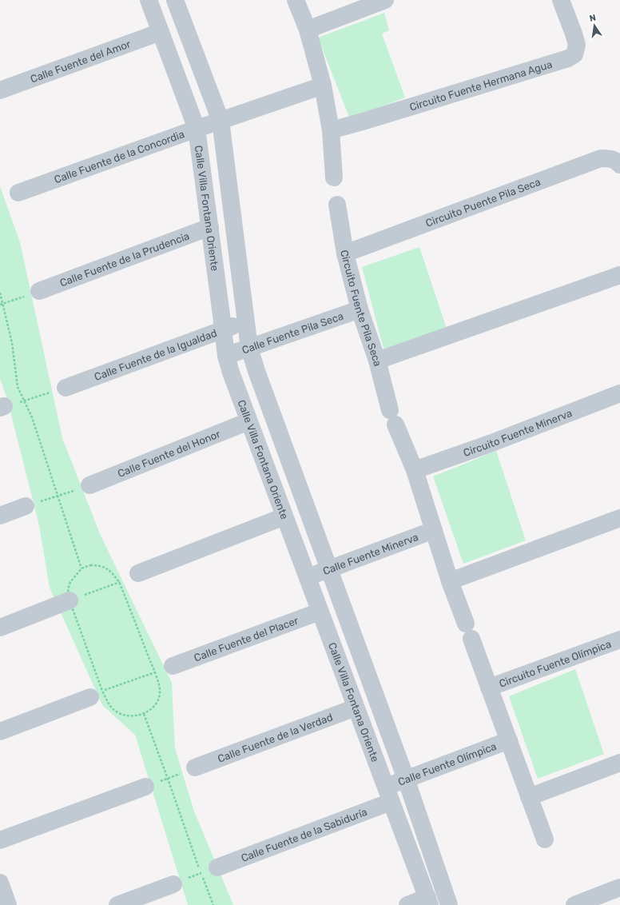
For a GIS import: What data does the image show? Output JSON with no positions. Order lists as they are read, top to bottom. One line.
{"streets":{"street":["Calle Fuente del Amor","Circuito Fuente Hermana Agua","Calle Fuente de la Concordia","Circuito Puente Pila Seca","Calle Villa Fontana Oriente","Calle Fuente de la Prudencia","Circuito Fuente Pila Seca","Calle Fuente Pila Seca","Calle Fuente de la Igualdad","Circuito Fuente Minerva","Calle Fuente del Honor","Calle Fuente Minerva","Calle Fuente del Placer","Circuito Fuente Olímpica","Calle Fuente de la Verdad","Calle Fuente Olímpica","Calle Fuente de la Sabiduría"]},"crossings":[["Calle Fuente del Amor","Calle Villa Fontana Oriente"],["Calle Fuente de la Concordia","Calle Villa Fontana Oriente"],["Circuito Puente Pila Seca","Circuito Fuente Pila Seca"],["Calle Villa Fontana Oriente","Calle Fuente de la Prudencia"],["Calle Villa Fontana Oriente","Calle Fuente Pila Seca"],["Calle Villa Fontana Oriente","Calle Fuente de la Igualdad"],["Calle Villa Fontana Oriente","Calle Fuente del Honor"],["Calle Villa Fontana Oriente","Calle Fuente Minerva"],["Calle Villa Fontana Oriente","Calle Fuente del Placer"],["Calle Villa Fontana Oriente","Calle Fuente de la Verdad"],["Calle Villa Fontana Oriente","Calle Fuente Olímpica"],["Calle Villa Fontana Oriente","Calle Fuente de la Sabiduría"],["Circuito Fuente Pila Seca","Calle Fuente Pila Seca"],["Circuito Fuente Pila Seca","Circuito Fuente Minerva"],["Circuito Fuente Olímpica","Calle Fuente Olímpica"],["Calle Fuente Olímpica","Calle Fuente de la Sabiduría"]],"north":"top"}
